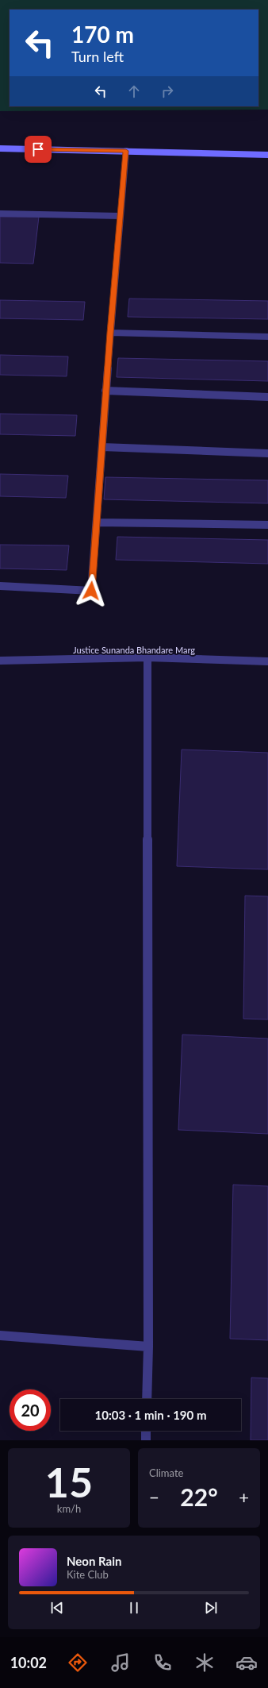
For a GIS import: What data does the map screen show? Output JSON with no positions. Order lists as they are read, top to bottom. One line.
{"streets":{"street":["Justice Sunanda Bhandare Marg"]},"page":{"turn":["170 m","Turn left"],"limit":"20","trip":"10:03 · 1 min · 190 m","tile":[["15","km/h"],"Climate"],"heat":["−","22°","+"],"song":["Neon Rain","Kite Club"],"tabs":"10:02"}}
